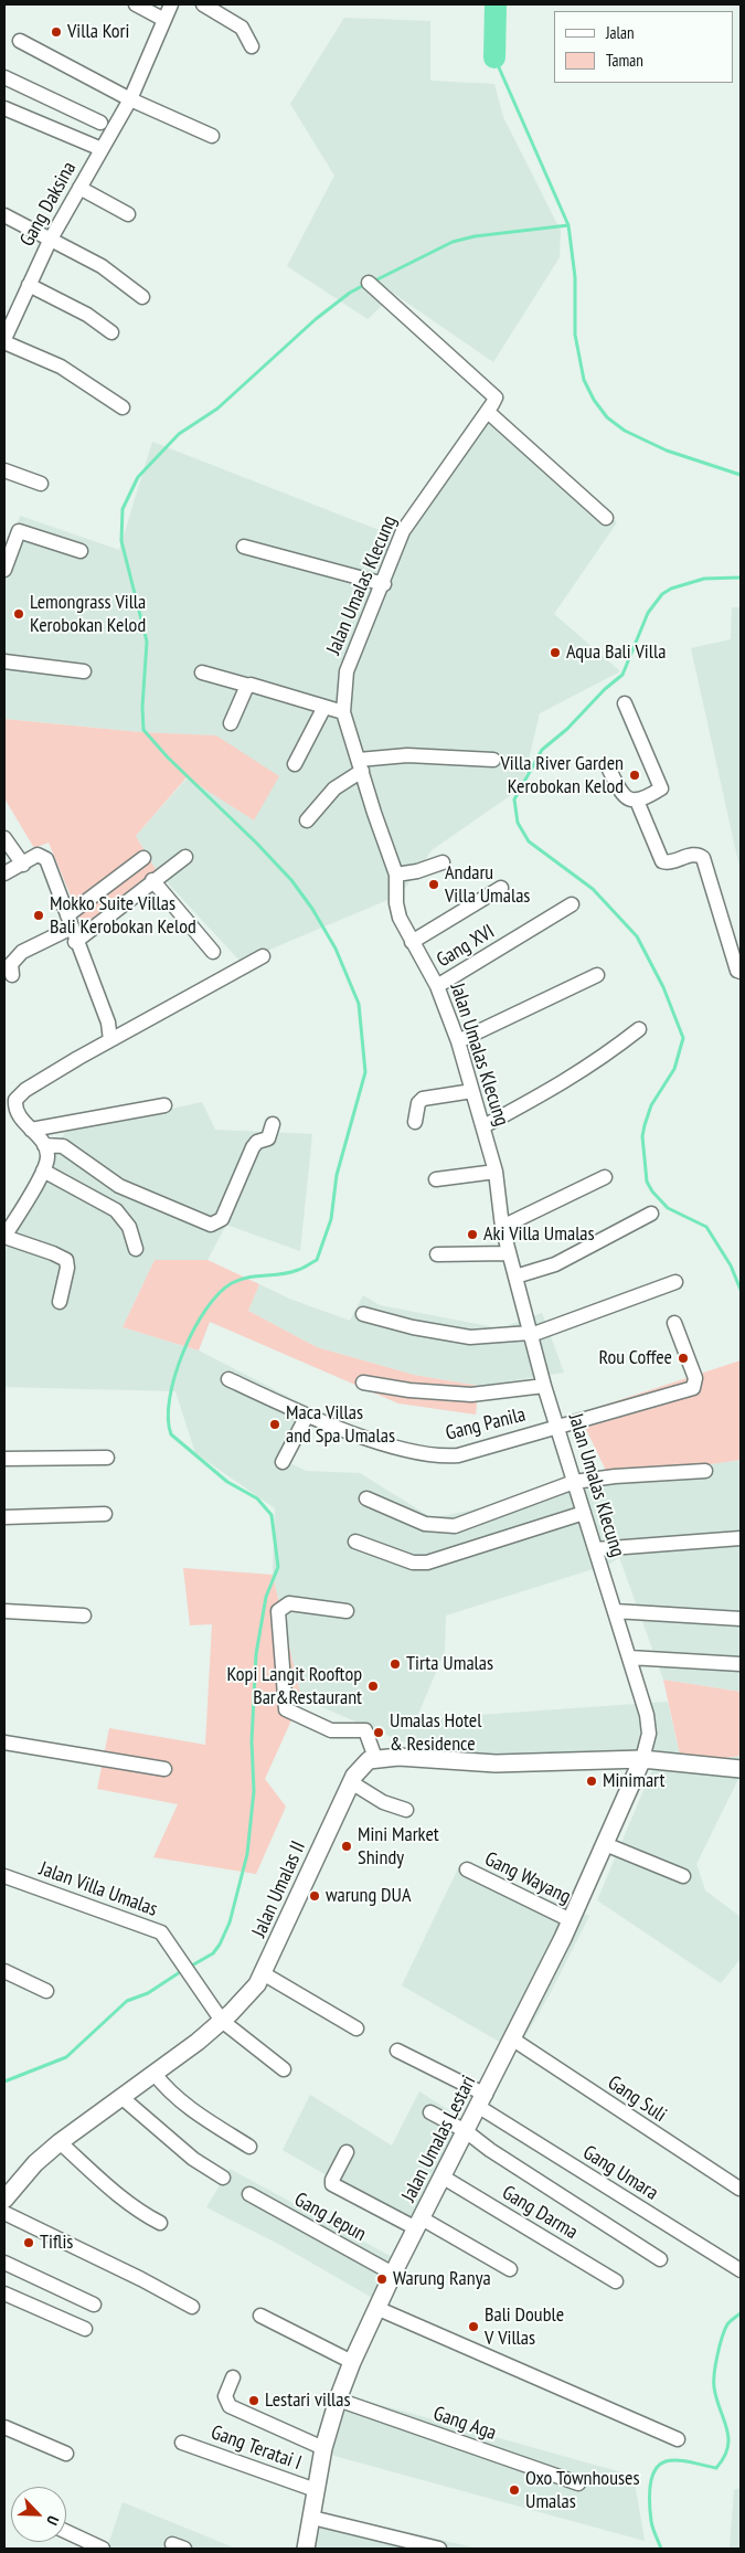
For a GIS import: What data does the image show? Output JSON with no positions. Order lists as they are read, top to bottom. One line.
{"streets":{"street":["Gang Daksina","Jalan Umalas Klecung","Gang XVI","Gang Panila","Gang Wayang","Jalan Villa Umalas","Jalan Umalas II","Gang Suli","Jalan Umalas Lestari","Gang Umara","Gang Darma","Gang Jepun","Gang Aga","Gang Teratai I"]},"crossings":[["Jalan Umalas Klecung","Gang XVI"],["Jalan Umalas Klecung","Gang Panila"],["Jalan Umalas Klecung","Jalan Umalas Lestari"],["Gang Wayang","Jalan Umalas Lestari"],["Jalan Villa Umalas","Jalan Umalas II"],["Gang Suli","Jalan Umalas Lestari"],["Jalan Umalas Lestari","Gang Umara"],["Jalan Umalas Lestari","Gang Darma"],["Jalan Umalas Lestari","Gang Jepun"],["Jalan Umalas Lestari","Gang Aga"],["Jalan Umalas Lestari","Gang Teratai I"]],"places":["Villa Kori","Lemongrass Villa Kerobokan Kelod","Aqua Bali Villa","Villa River Garden Kerobokan Kelod","Andaru Villa Umalas","Mokko Suite Villas Bali Kerobokan Kelod","Aki Villa Umalas","Rou Coffee","Maca Villas and Spa Umalas","Tirta Umalas","Kopi Langit Rooftop Bar&Restaurant","Umalas Hotel & Residence","Minimart","Mini Market Shindy","warung DUA","Tiflis","Warung Ranya","Bali Double V Villas","Lestari villas","Oxo Townhouses Umalas"],"legend":["Jalan","Taman"],"north":"bottom right"}
